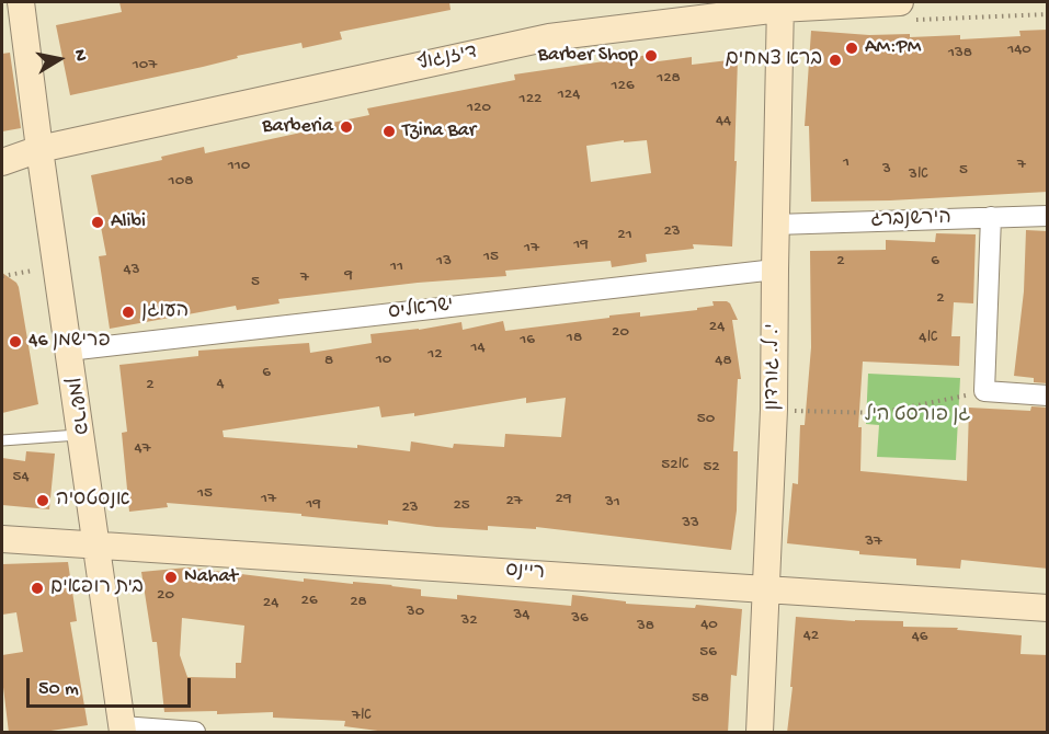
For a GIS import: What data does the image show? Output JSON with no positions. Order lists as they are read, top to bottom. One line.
{"streets":{"street":["דיזנגוף","הירשנברג","ישראל'ס","י. ל. גורדון","פרישמן","ריינס"]},"crossings":[["דיזנגוף","י. ל. גורדון"],["דיזנגוף","פרישמן"],["הירשנברג","י. ל. גורדון"],["ישראל'ס","י. ל. גורדון"],["ישראל'ס","פרישמן"],["י. ל. גורדון","ריינס"],["פרישמן","ריינס"]],"parks":["גן פורסט היל"],"places":["AM:PM","Barber Shop","ברא צמחים","Barberia","Tzina Bar","Alibi","העוגן","פרישמן 46","אנסטסיה","Nahat","בית רופאים"],"house_numbers":["140","138","107","128","126","124","122","120","44","1","7","110","3","5","3א","108","23","21","19","17","15","13","2","6","11","43","9","7","5","2","24","20","18","4א","16","14","12","10","8","48","6","4","2","50","47","52א","52","54","15","17","29","27","31","19","25","23","33","37","20","26","28","24","30","34","36","32","40","38","42","46","56","58","7א"],"scale_bar":"50 m","north":"right"}
